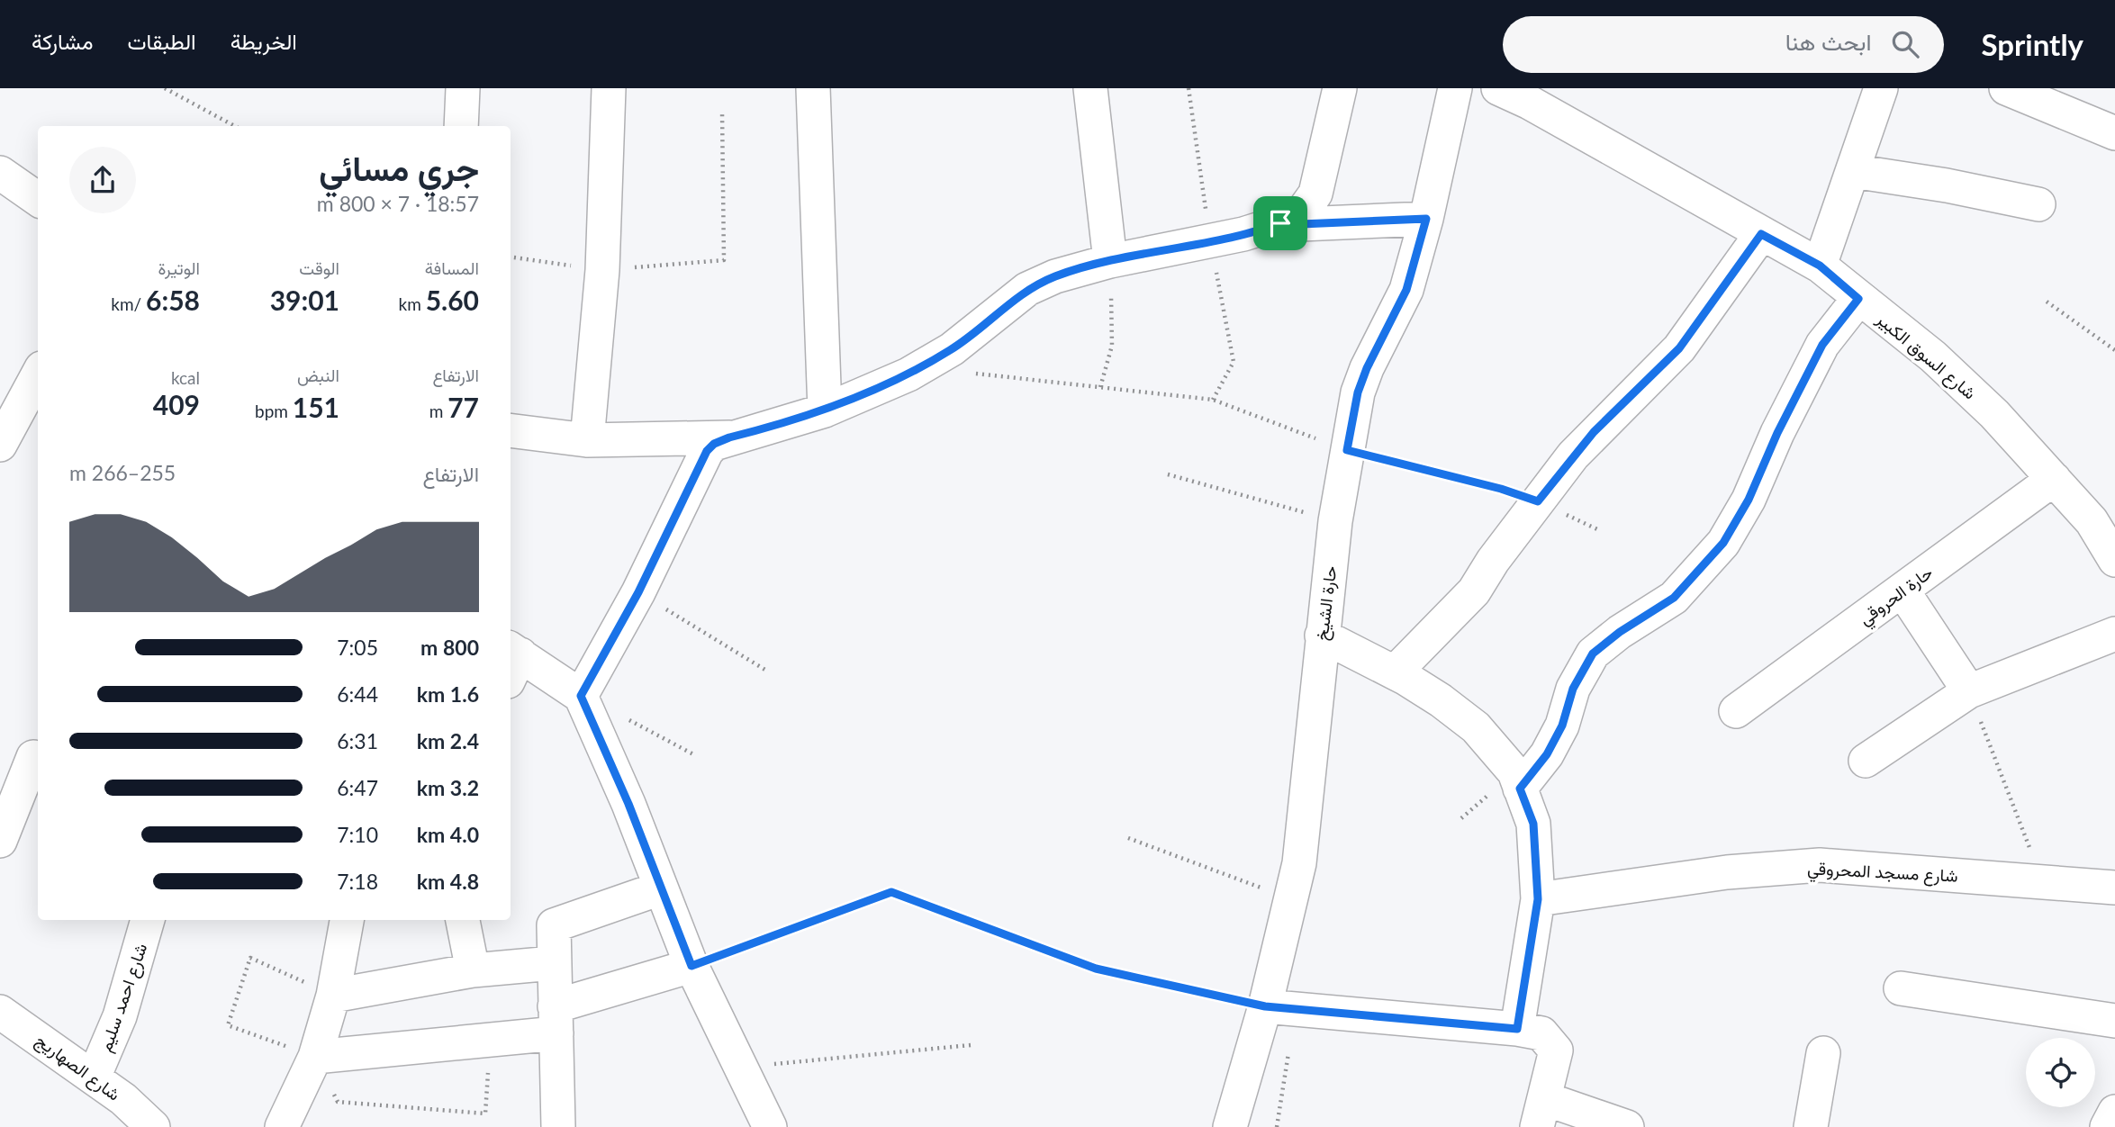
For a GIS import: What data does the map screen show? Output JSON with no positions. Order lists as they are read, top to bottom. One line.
{"streets":{"street":["شارع السوق الكبير","حارة الحروقي","حارة الشيخ","شارع مسجد المحروقي","شارع احمد سليم","شارع الصهاريج"]},"crossings":[["شارع السوق الكبير","حارة الحروقي"],["شارع احمد سليم","شارع الصهاريج"]],"page":{"header":"Sprintly","search":"ابحث هنا","nav":["الخريطة","الطبقات","مشاركة"],"heading":["جري مسائي","18:57 · 7 × 800 m"],"stats":[["المسافة","5.60 km"],["الوقت","39:01"],["الوتيرة","6:58 /km"],["الارتفاع","77 m"],["النبض","151 bpm"],["kcal","409"]],"chart":["الارتفاع","255–266 m"],"list":[{"name":"800 m","note":"7:05"},{"name":"1.6 km","note":"6:44"},{"name":"2.4 km","note":"6:31"},{"name":"3.2 km","note":"6:47"},{"name":"4.0 km","note":"7:10"},{"name":"4.8 km","note":"7:18"}]}}
